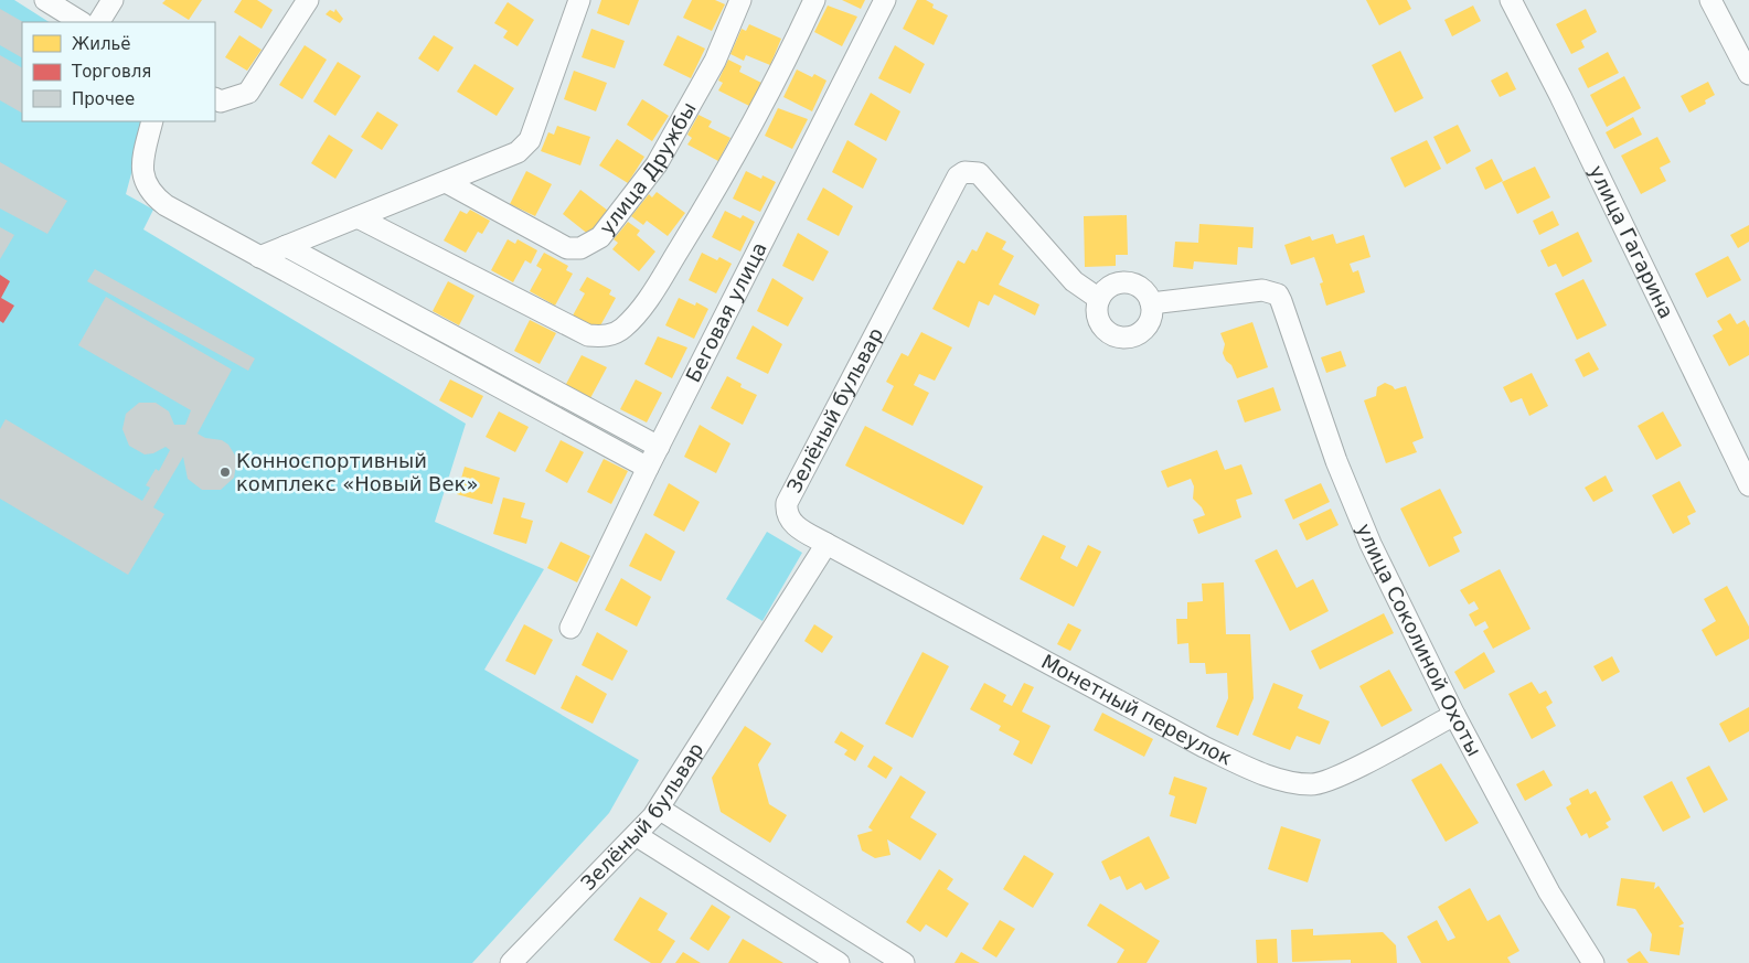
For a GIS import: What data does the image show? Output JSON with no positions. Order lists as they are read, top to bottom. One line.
{"streets":{"street":["улица Дружбы","улица Гагарина","Беговая улица","Зелёный бульвар","улица Соколиной Охоты","Монетный переулок"]},"crossings":[["Зелёный бульвар","улица Соколиной Охоты"],["Зелёный бульвар","Монетный переулок"],["улица Соколиной Охоты","Монетный переулок"]],"places":["Конноспортивный комплекс «Новый Век»"],"legend":["Жильё","Торговля","Прочее"]}
